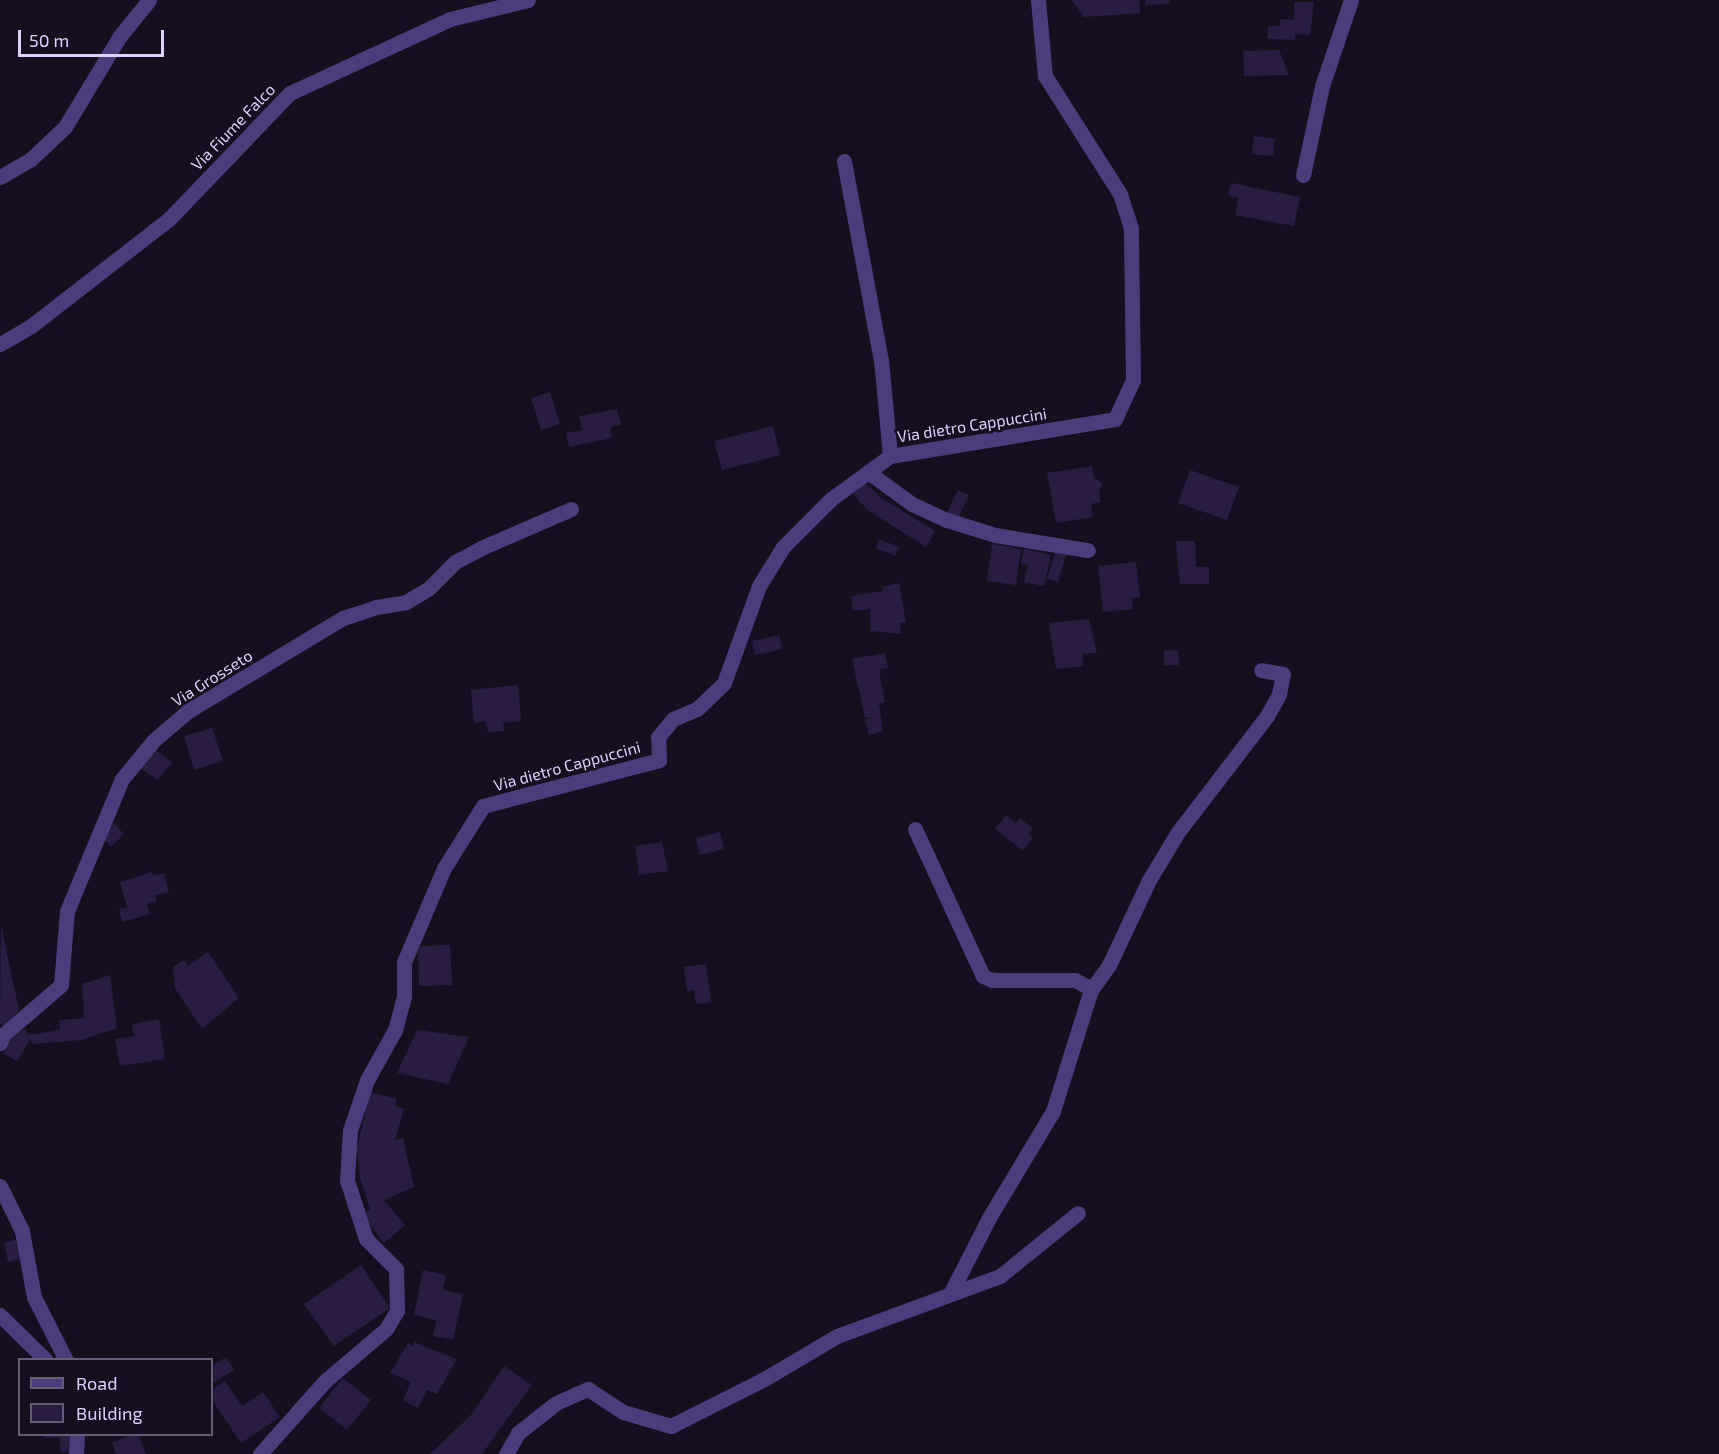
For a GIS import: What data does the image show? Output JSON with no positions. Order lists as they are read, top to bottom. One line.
{"streets":{"street":["Via Fiume Falco","Via dietro Cappuccini","Via Grosseto"]},"legend":["Road","Building"],"scale_bar":"50 m"}
